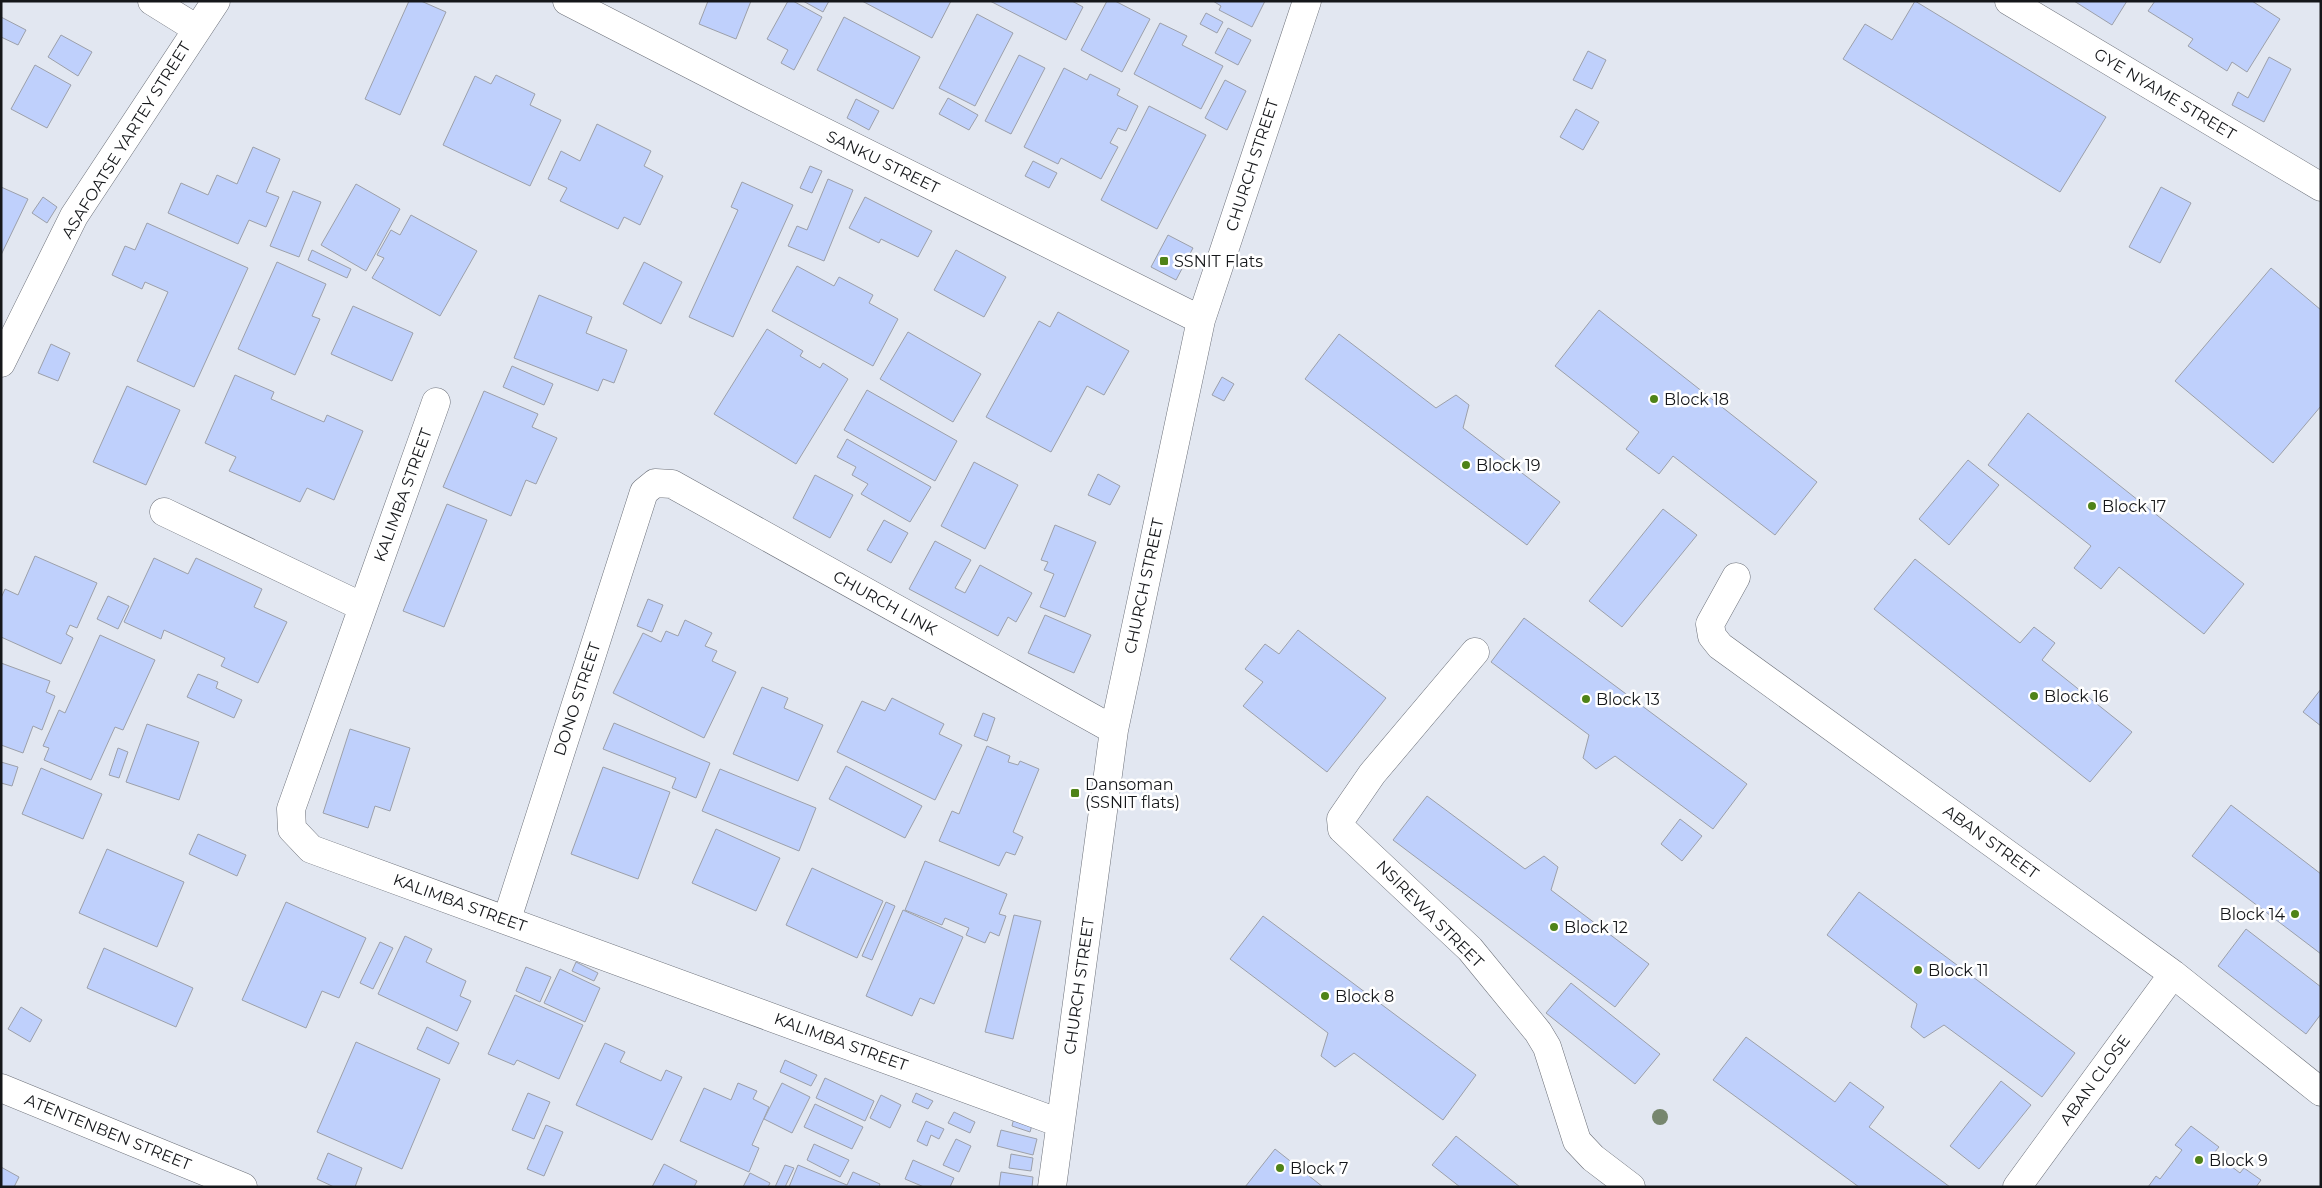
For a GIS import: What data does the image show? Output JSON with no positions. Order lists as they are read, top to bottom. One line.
{"streets":{"street":["GYE NYAME STREET","ASAFOATSE YARTEY STREET","SANKU STREET","CHURCH STREET","KALIMBA STREET","CHURCH LINK","DONO STREET","ABAN STREET","NSIREWA STREET","ABAN CLOSE","ATENTENBEN STREET"]},"crossings":[["SANKU STREET","CHURCH STREET"],["CHURCH STREET","KALIMBA STREET"],["CHURCH STREET","CHURCH LINK"],["KALIMBA STREET","DONO STREET"],["CHURCH LINK","DONO STREET"],["ABAN STREET","ABAN CLOSE"]],"places":{"transit":["SSNIT Flats","Dansoman (SSNIT flats)"],"other":["Block 18","Block 19","Block 17","Block 16","Block 13","Block 14","Block 12","Block 11","Block 8","Block 9","Block 7"]}}
